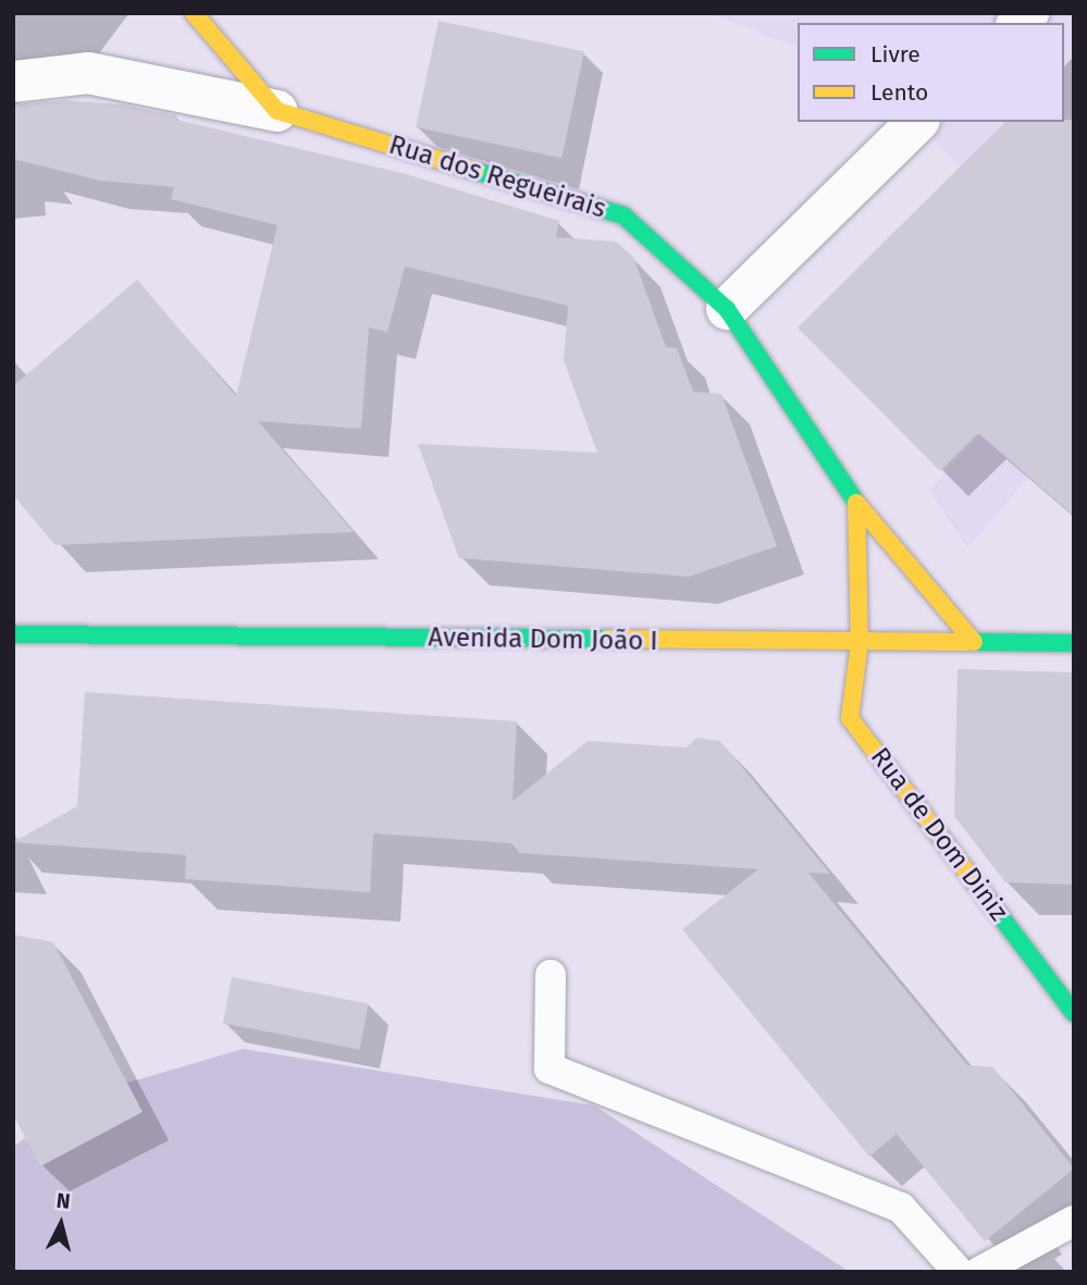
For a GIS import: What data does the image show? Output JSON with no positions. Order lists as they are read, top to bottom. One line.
{"streets":{"street":["Rua dos Regueirais","Avenida Dom João I","Rua de Dom Diniz"]},"crossings":[["Rua dos Regueirais","Avenida Dom João I"],["Avenida Dom João I","Rua de Dom Diniz"]],"legend":["Livre","Lento"],"north":"top"}
